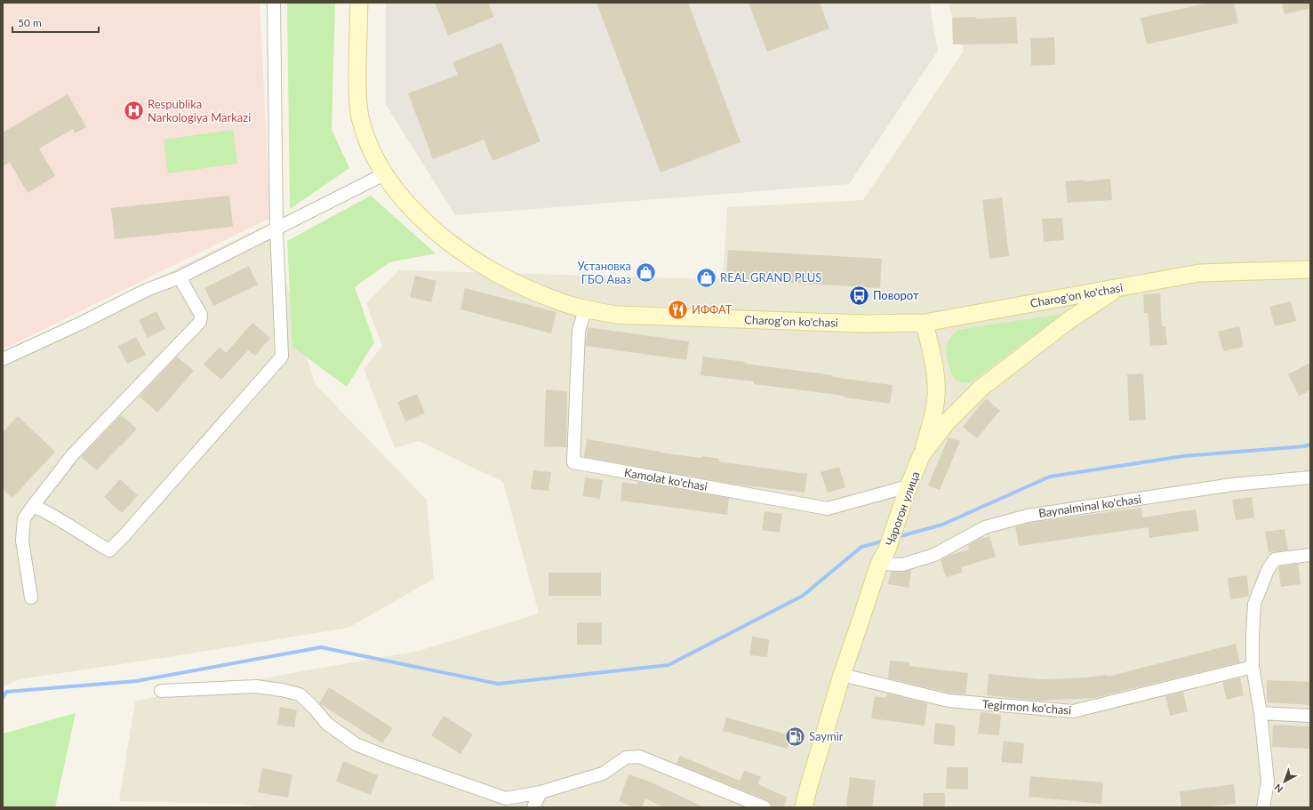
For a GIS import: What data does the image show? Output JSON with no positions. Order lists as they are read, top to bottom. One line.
{"streets":{"main road":["Charog'on ko'chasi","Чарогон улица"],"street":["Kamolat ko'chasi","Baynalminal ko'chasi","Tegirmon ko'chasi"]},"crossings":[["Charog'on ko'chasi","Kamolat ko'chasi"],["Charog'on ko'chasi","Чарогон улица"],["Kamolat ko'chasi","Чарогон улица"],["Baynalminal ko'chasi","Чарогон улица"],["Чарогон улица","Tegirmon ko'chasi"]],"places":{"hospital":["Respublika Narkologiya Markazi"],"shop":["Установка ГБО Аваз","REAL GRAND PLUS"],"bus stop":["Поворот"],"restaurant":["ИФФАТ"],"fuel station":["Saymir"]},"scale_bar":"50 m","north":"bottom left"}
